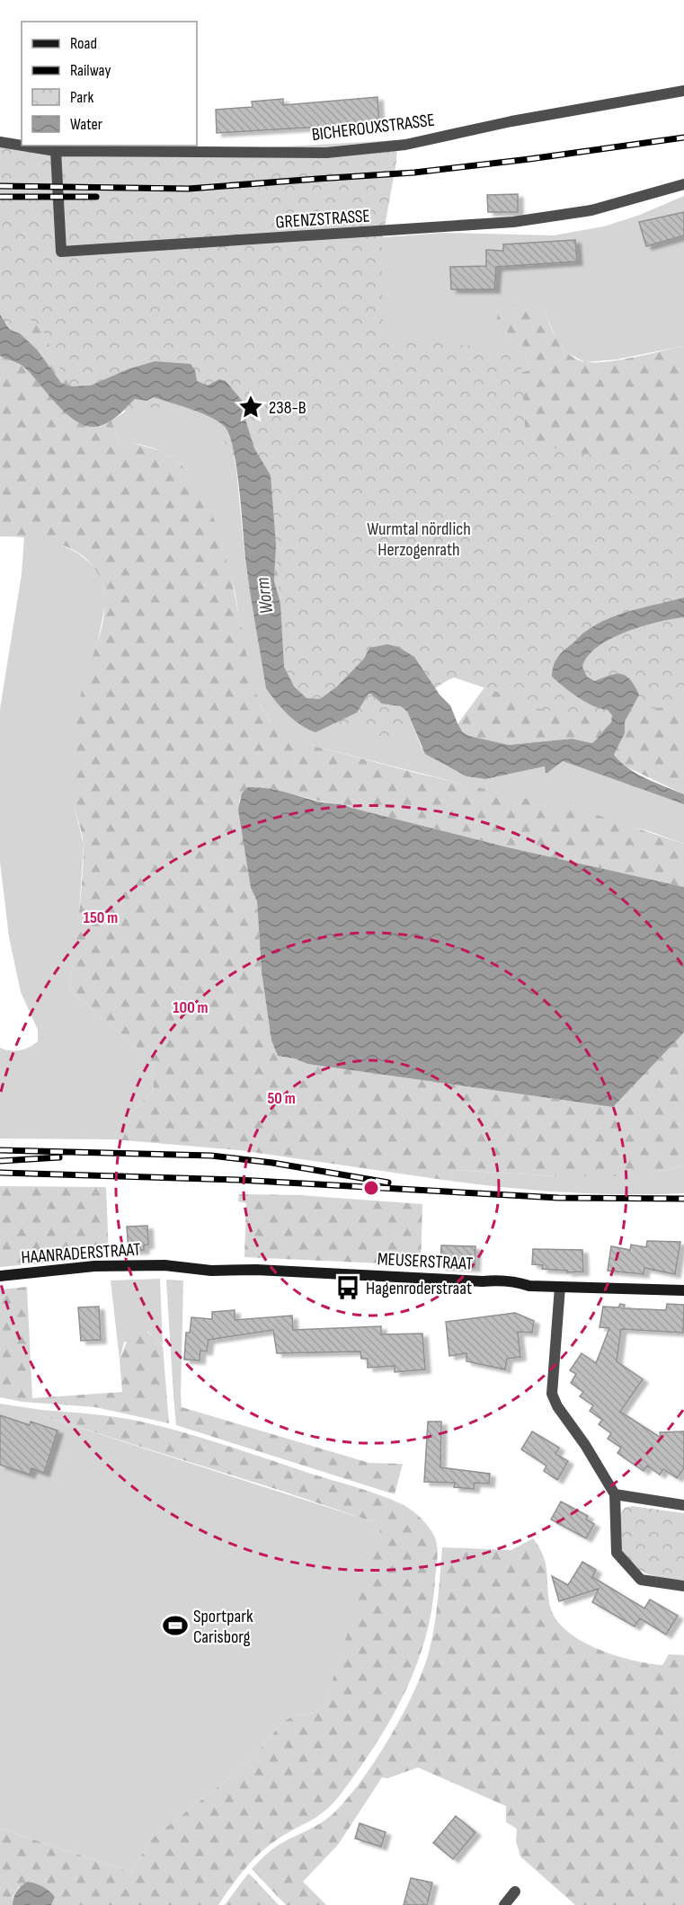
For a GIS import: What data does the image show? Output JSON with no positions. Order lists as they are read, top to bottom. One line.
{"streets":{"street":["BICHEROUXSTRASSE","GRENZSTRASSE","HAANRADERSTRAAT","MEUSERSTRAAT"]},"crossings":[["BICHEROUXSTRASSE","GRENZSTRASSE"],["HAANRADERSTRAAT","MEUSERSTRAAT"]],"water":["Worm"],"parks":["Wurmtal nördlich Herzogenrath"],"places":{"place":["238-B"],"bus stop":["Hagenroderstraat"],"sports":["Sportpark Carisborg"]},"legend":["Road","Railway","Park","Water"],"rings":["150 m","100 m","50 m"]}
